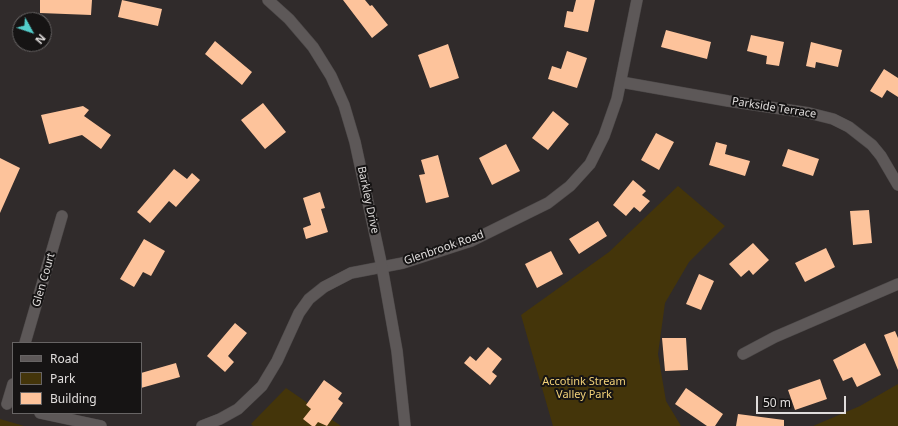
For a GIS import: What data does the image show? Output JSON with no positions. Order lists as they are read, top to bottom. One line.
{"streets":{"street":["Parkside Terrace","Barkley Drive","Glenbrook Road","Glen Court"]},"crossings":[["Parkside Terrace","Glenbrook Road"],["Barkley Drive","Glenbrook Road"]],"parks":["Accotink Stream Valley Park"],"legend":["Road","Park","Building"],"scale_bar":"50 m","north":"bottom right"}
